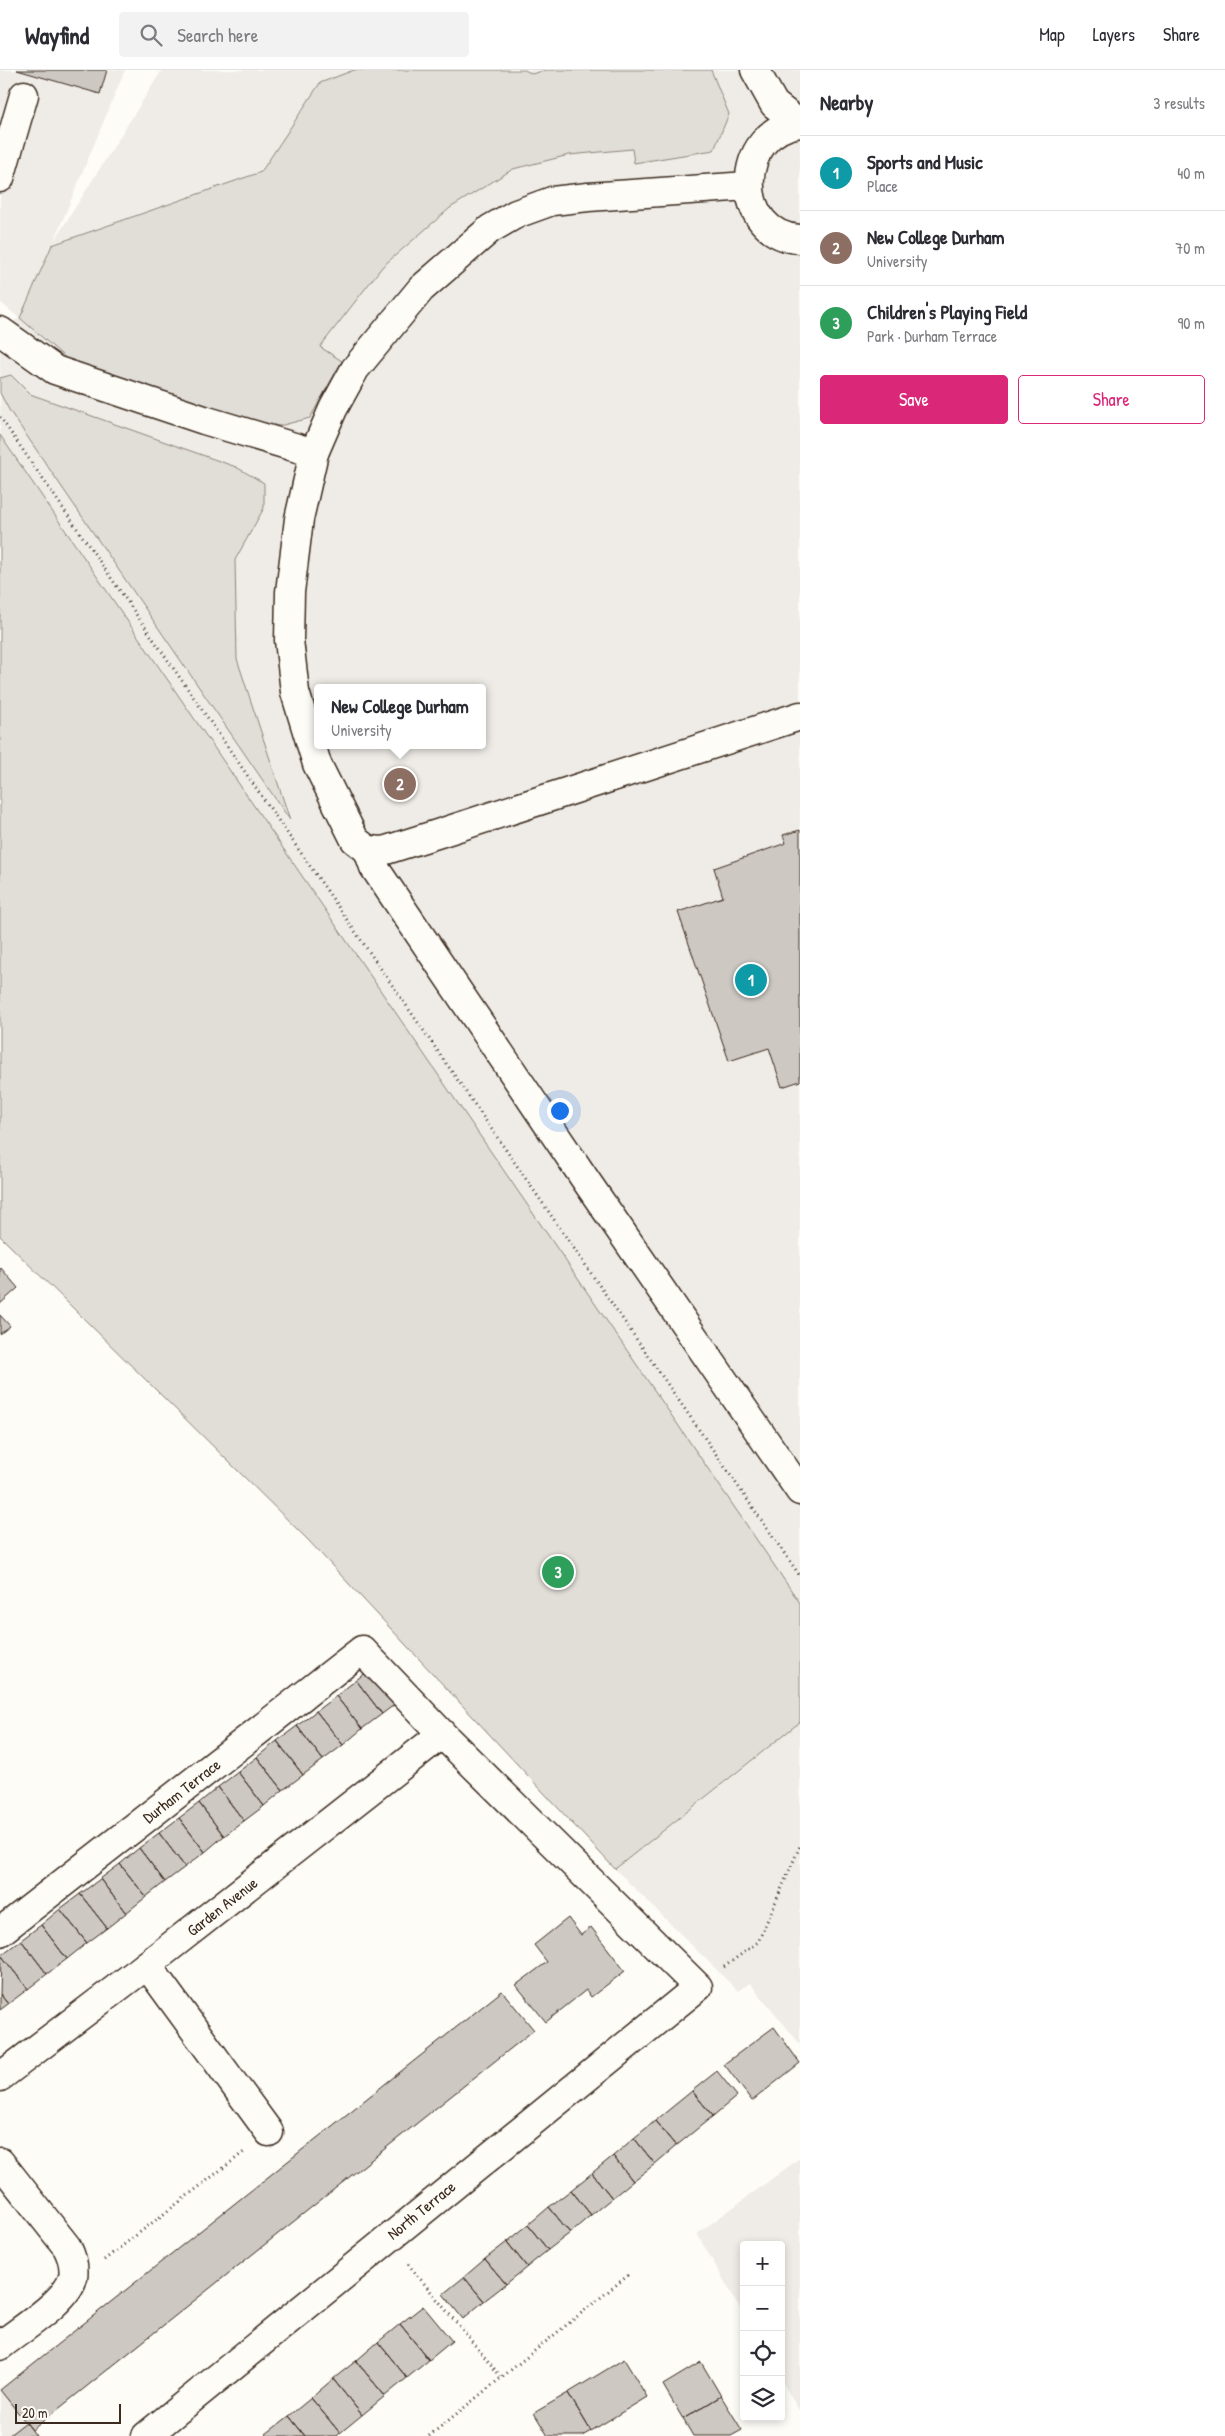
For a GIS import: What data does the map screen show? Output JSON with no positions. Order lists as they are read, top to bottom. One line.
{"streets":{"street":["Durham Terrace","Garden Avenue","North Terrace"]},"crossings":[["Durham Terrace","Garden Avenue"]],"scale_bar":"20 m","page":{"header":"Wayfind","search":"Search here","nav":["Map","Layers","Share"],"heading":["Nearby","3 results"],"list":[{"mark":"1","name":"Sports and Music","note":"Place","value":"40 m"},{"mark":"2","name":"New College Durham","note":"University","value":"70 m"},{"mark":"3","name":"Children's Playing Field","note":"Park · Durham Terrace","value":"90 m"}],"buttons":["Save","Share"],"popup":["New College Durham","University"],"pins":["2","1","3"],"map_buttons":["+","−"],"scale":"20 m"}}
